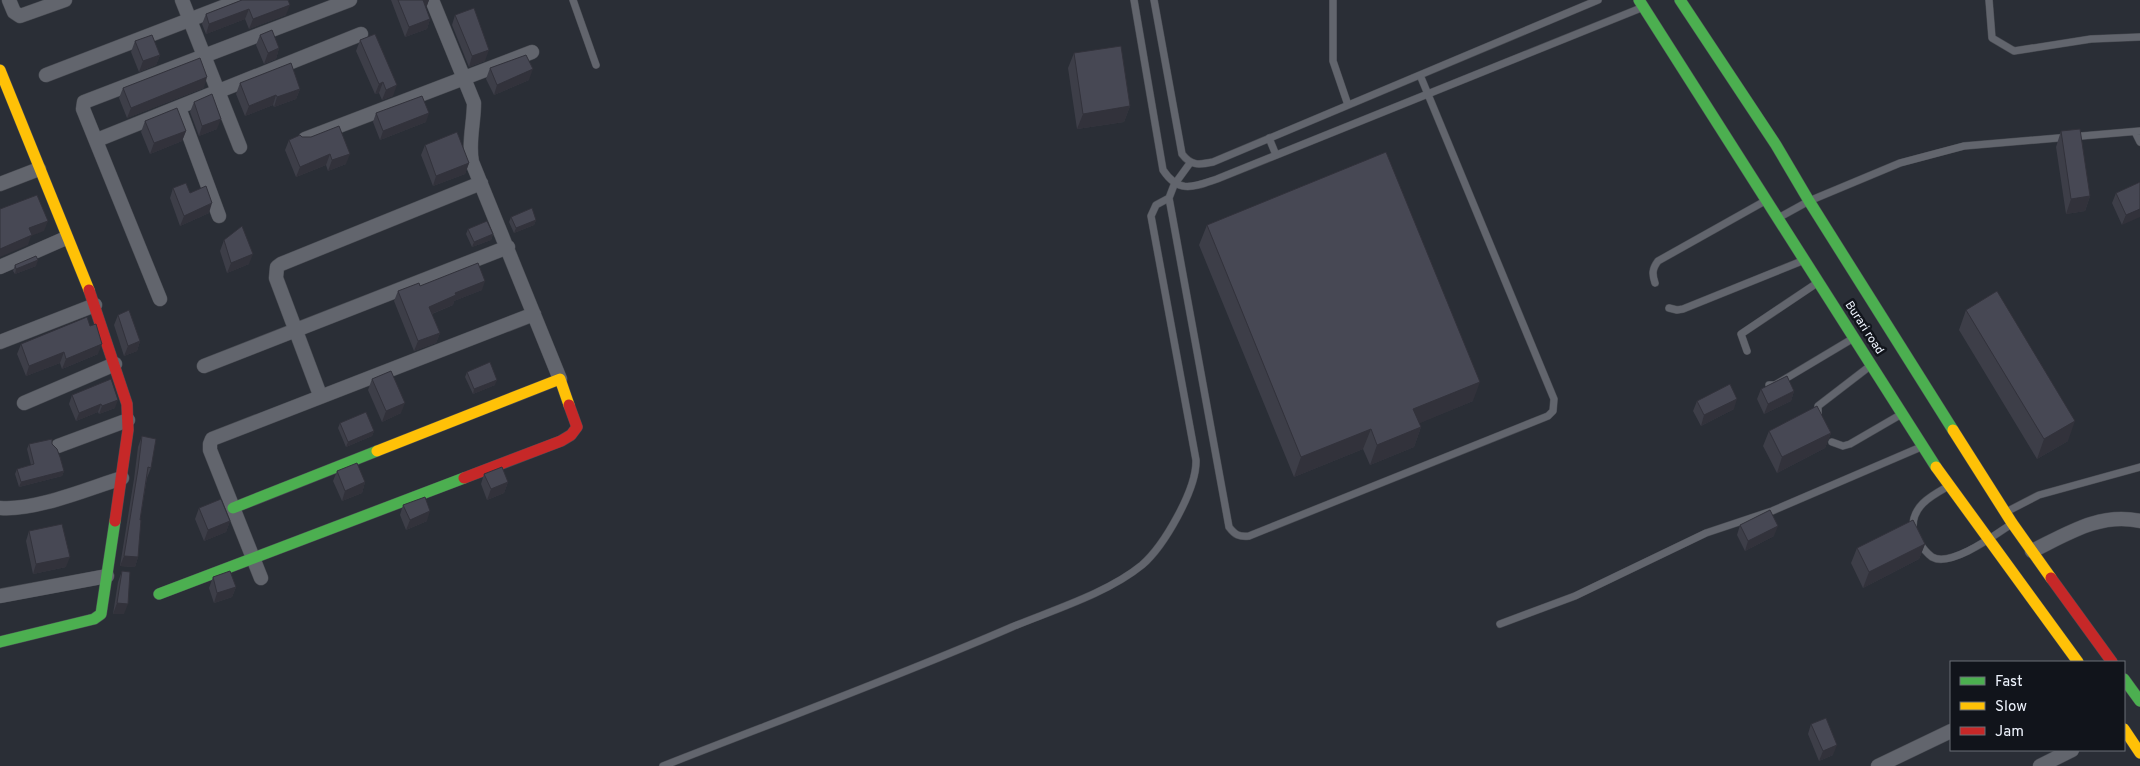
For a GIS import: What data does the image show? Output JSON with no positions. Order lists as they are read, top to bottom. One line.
{"streets":{"main road":["Burari road"]},"legend":["Fast","Slow","Jam"]}
